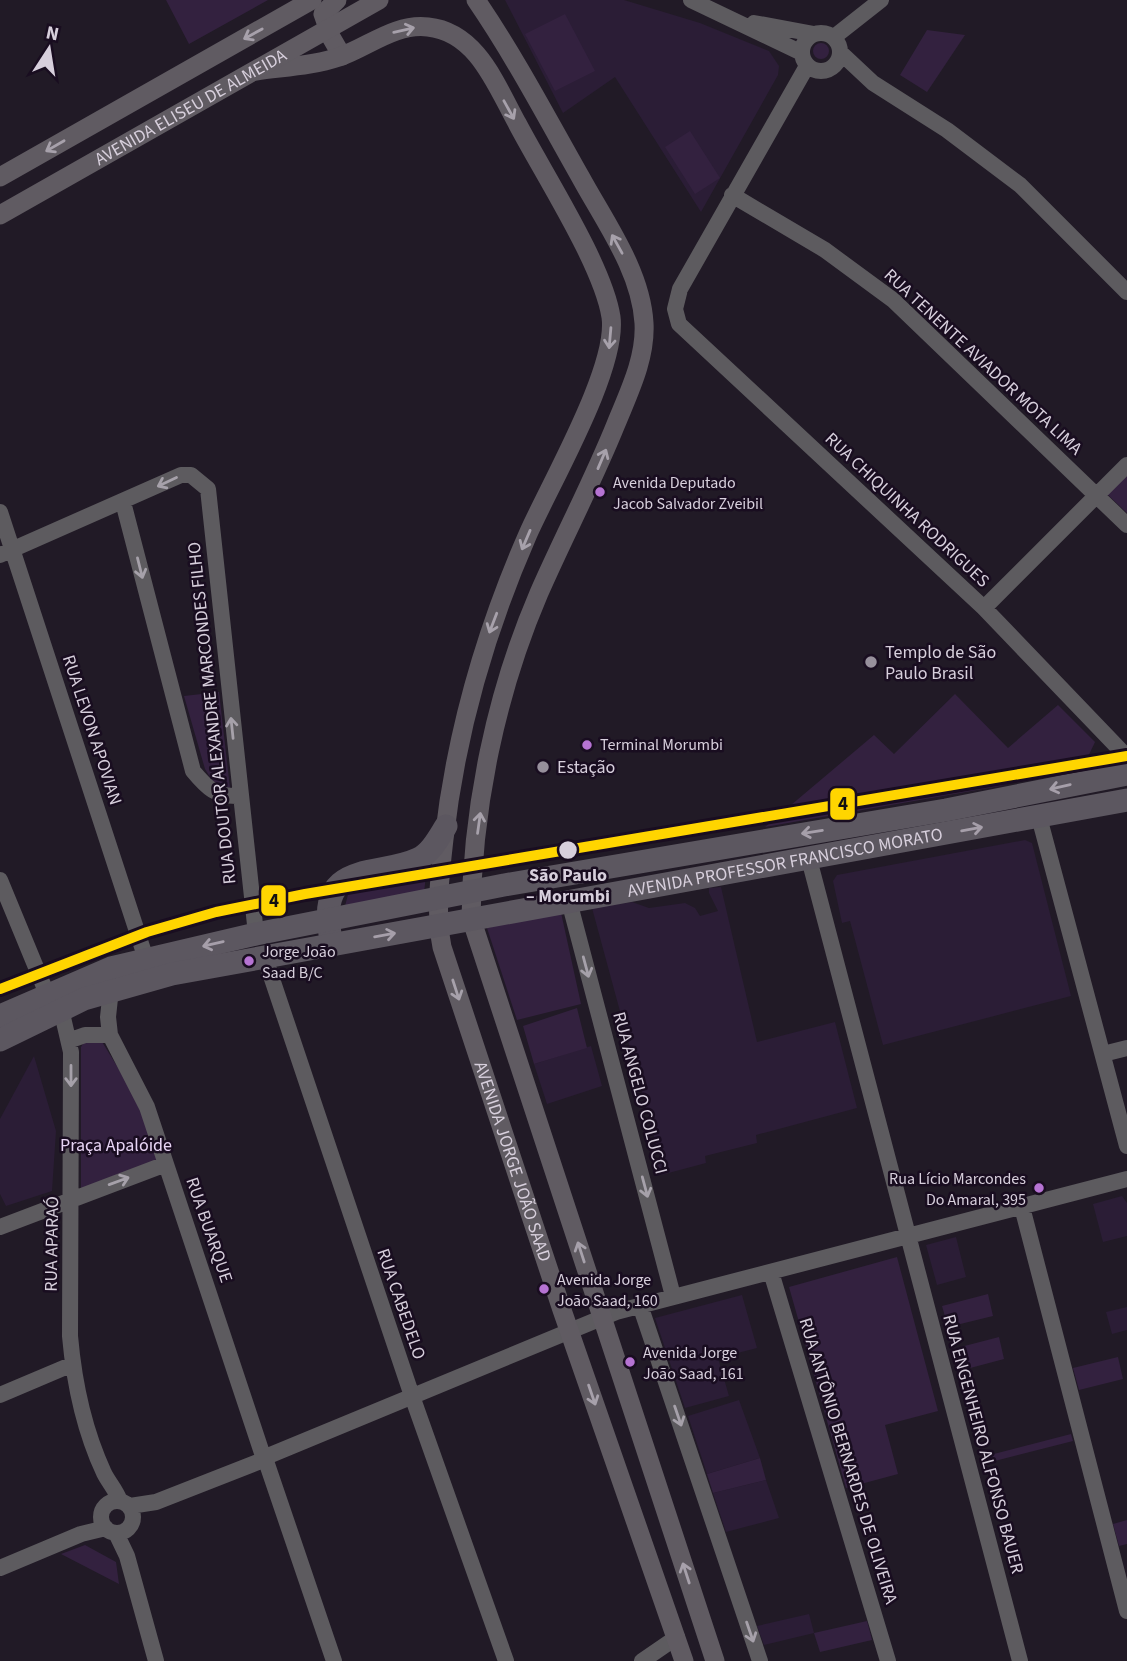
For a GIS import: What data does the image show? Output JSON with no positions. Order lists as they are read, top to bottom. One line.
{"streets":{"highway":["AVENIDA PROFESSOR FRANCISCO MORATO"],"main road":["AVENIDA ELISEU DE ALMEIDA","AVENIDA JORGE JOÃO SAAD"],"street":["RUA TENENTE AVIADOR MOTA LIMA","RUA CHIQUINHA RODRIGUES","RUA DOUTOR ALEXANDRE MARCONDES FILHO","RUA LEVON APOVIAN","RUA ANGELO COLUCCI","RUA BUARQUE","RUA APARAÓ","RUA CABEDELO","RUA ENGENHEIRO ALFONSO BAUER","RUA ANTÔNIO BERNARDES DE OLIVEIRA"]},"crossings":[["RUA TENENTE AVIADOR MOTA LIMA","RUA CHIQUINHA RODRIGUES"],["RUA DOUTOR ALEXANDRE MARCONDES FILHO","AVENIDA PROFESSOR FRANCISCO MORATO"],["RUA LEVON APOVIAN","AVENIDA PROFESSOR FRANCISCO MORATO"],["AVENIDA PROFESSOR FRANCISCO MORATO","RUA ANGELO COLUCCI"],["AVENIDA PROFESSOR FRANCISCO MORATO","AVENIDA JORGE JOÃO SAAD"],["AVENIDA PROFESSOR FRANCISCO MORATO","RUA BUARQUE"],["AVENIDA PROFESSOR FRANCISCO MORATO","RUA APARAÓ"],["AVENIDA PROFESSOR FRANCISCO MORATO","RUA CABEDELO"],["AVENIDA PROFESSOR FRANCISCO MORATO","RUA ENGENHEIRO ALFONSO BAUER"]],"one_way":["RUA ANGELO COLUCCI"],"parks":["Praça Apalóide"],"places":["Avenida Deputado Jacob Salvador Zveibil","Templo de São Paulo Brasil","Terminal Morumbi","Estação","São Paulo – Morumbi","Jorge João Saad B/C","Rua Lício Marcondes Do Amaral, 395","Avenida Jorge João Saad, 160","Avenida Jorge João Saad, 161"],"lines":["transit line 4"],"north":"top"}
